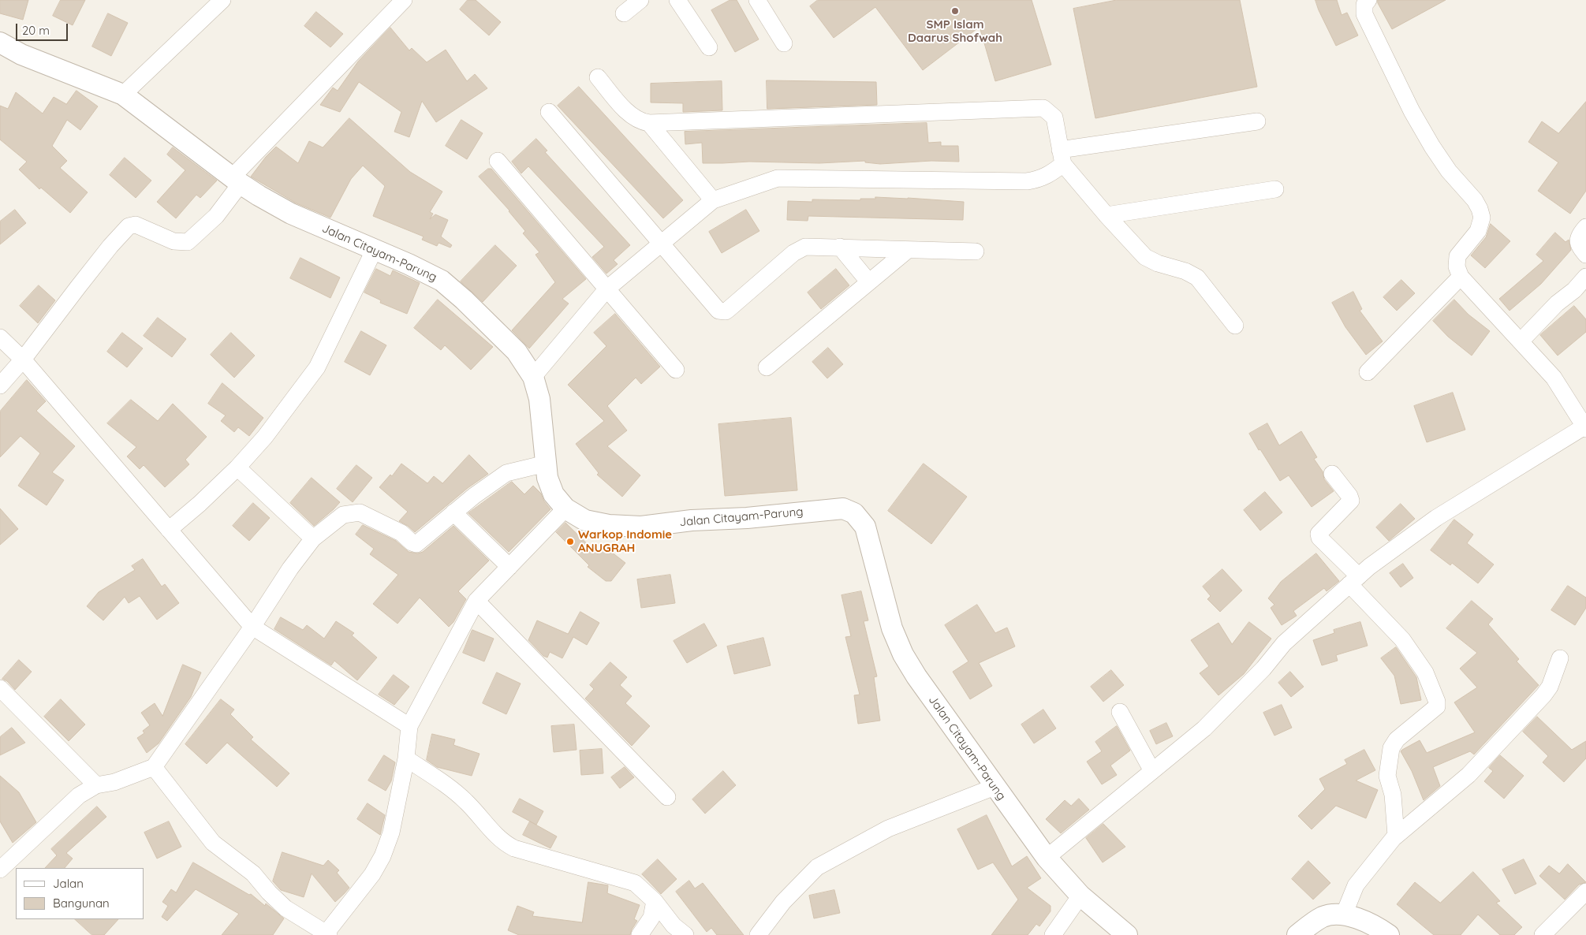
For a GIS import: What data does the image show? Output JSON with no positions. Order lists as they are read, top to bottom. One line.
{"streets":{"street":["Jalan Citayam-Parung"]},"places":["SMP Islam Daarus Shofwah","Warkop Indomie ANUGRAH"],"legend":["Jalan","Bangunan"],"scale_bar":"20 m"}
